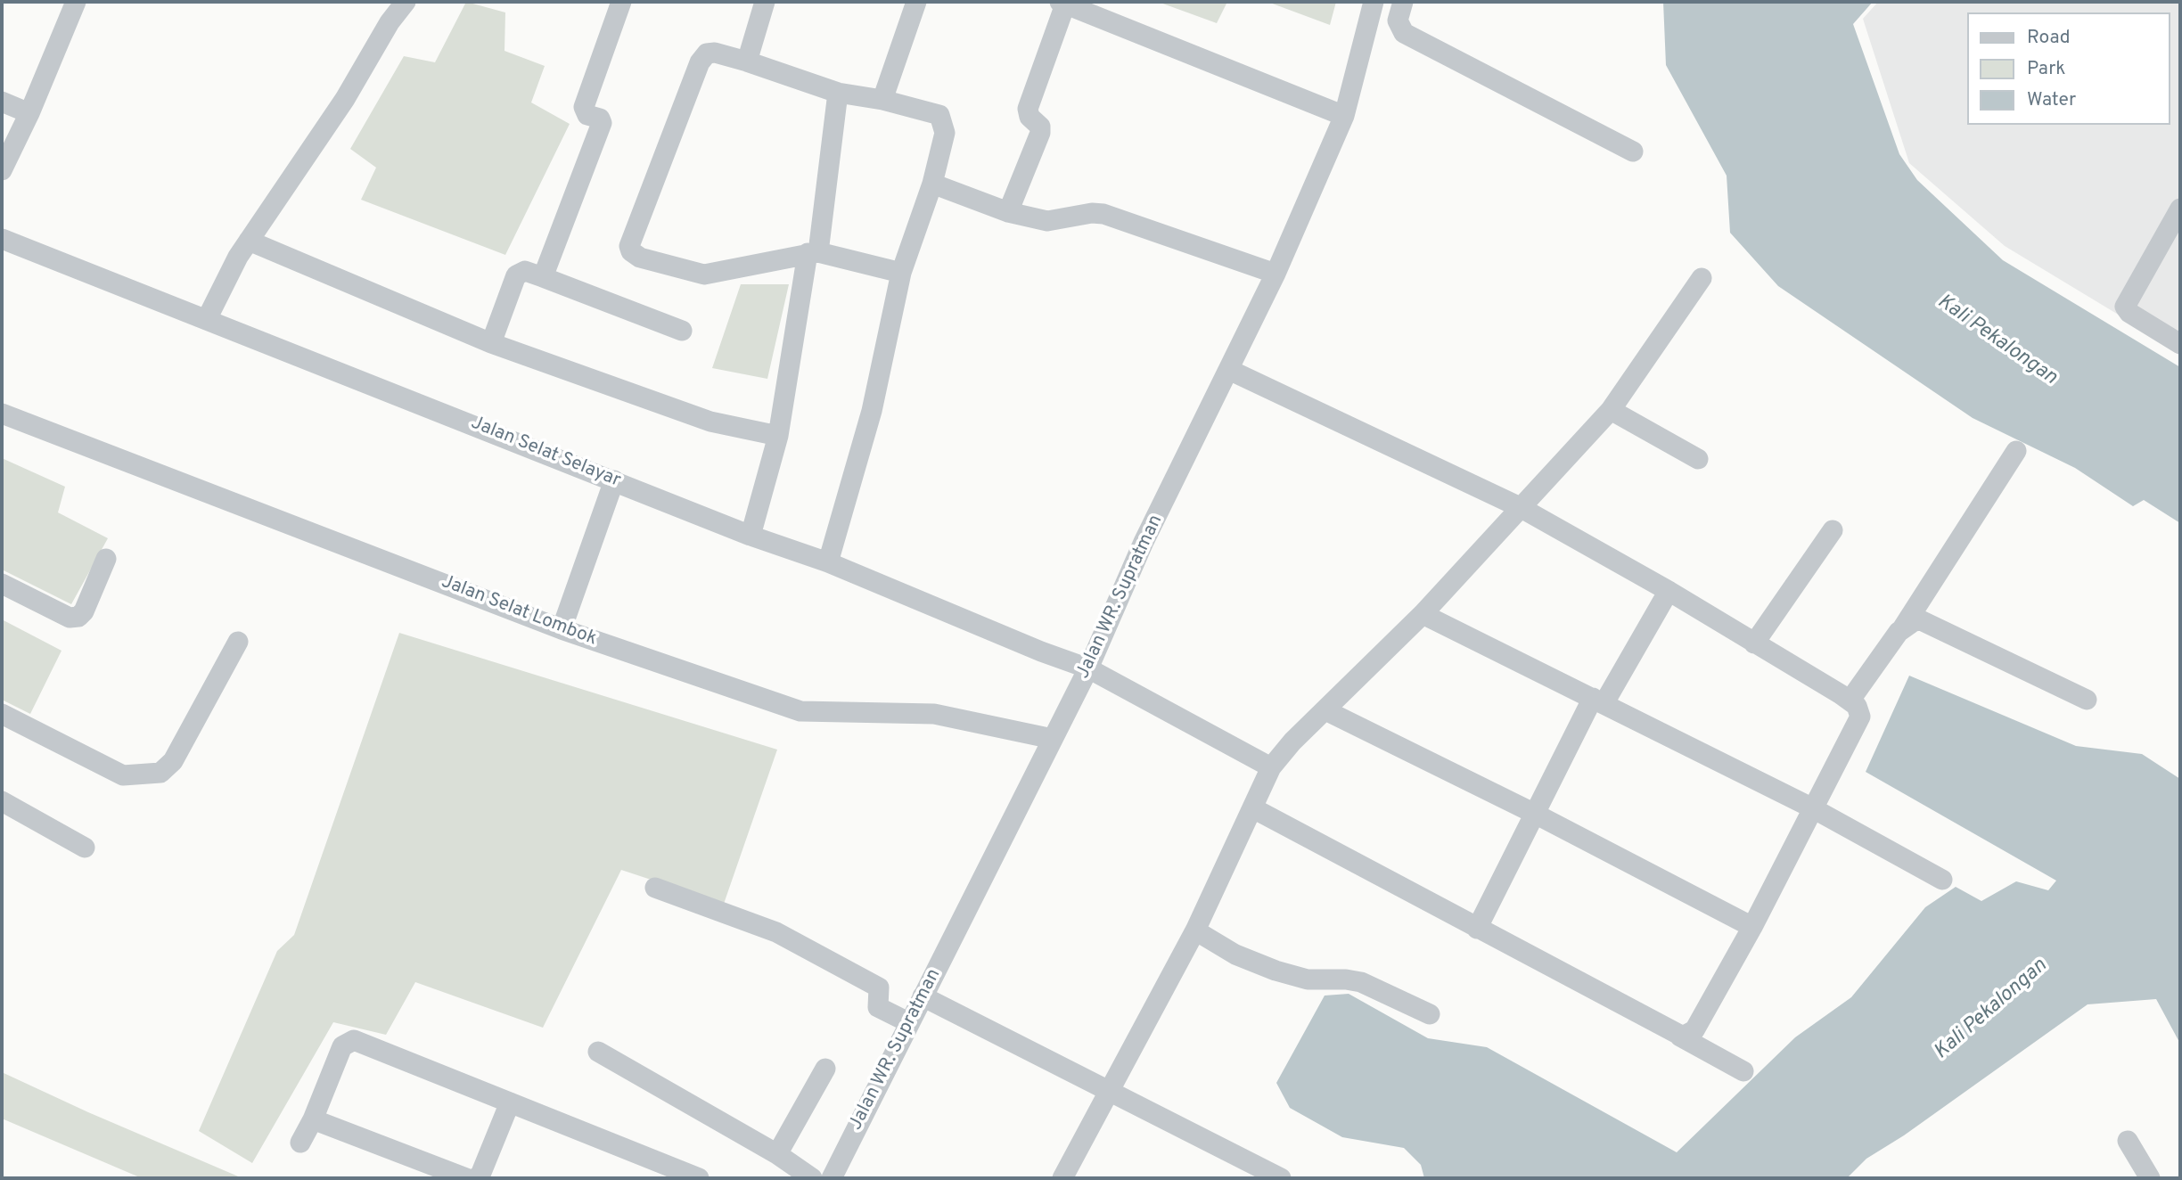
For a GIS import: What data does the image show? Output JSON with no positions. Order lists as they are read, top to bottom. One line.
{"streets":{"street":["Jalan Selat Selayar","Jalan WR. Supratman","Jalan Selat Lombok"]},"crossings":[["Jalan Selat Selayar","Jalan WR. Supratman"],["Jalan WR. Supratman","Jalan Selat Lombok"]],"water":["Kali Pekalongan"],"legend":["Road","Park","Water"]}
